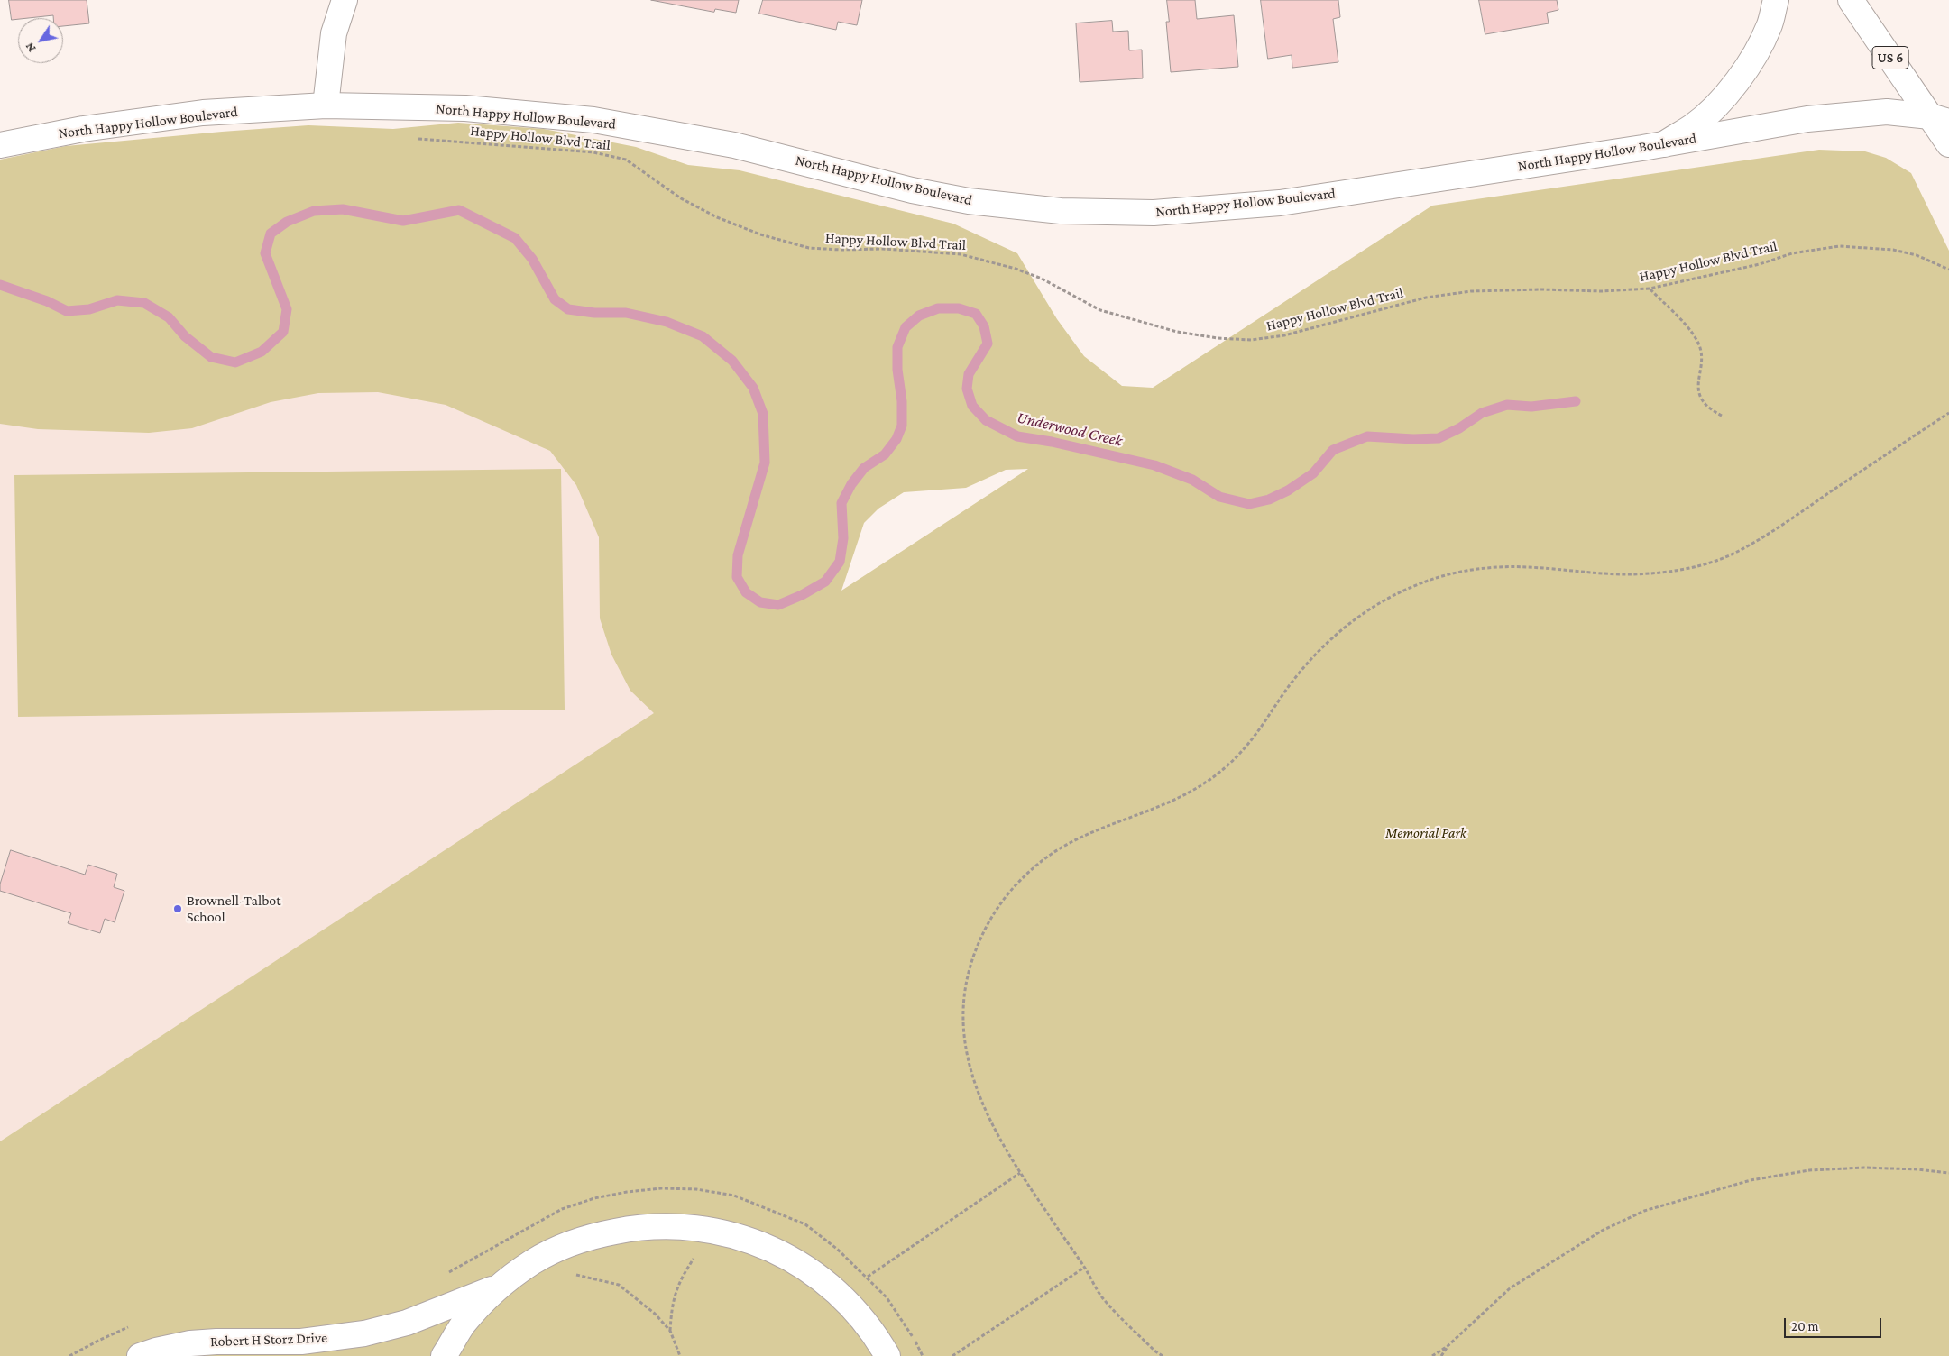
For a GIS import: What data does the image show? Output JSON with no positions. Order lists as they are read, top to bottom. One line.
{"streets":{"main road":["US 6","North Happy Hollow Boulevard","Robert H Storz Drive"],"path":["Happy Hollow Blvd Trail"]},"crossings":[["US 6","North Happy Hollow Boulevard"]],"water":["Underwood Creek"],"parks":["Memorial Park"],"places":["Brownell-Talbot School"],"scale_bar":"20 m","north":"bottom left"}
